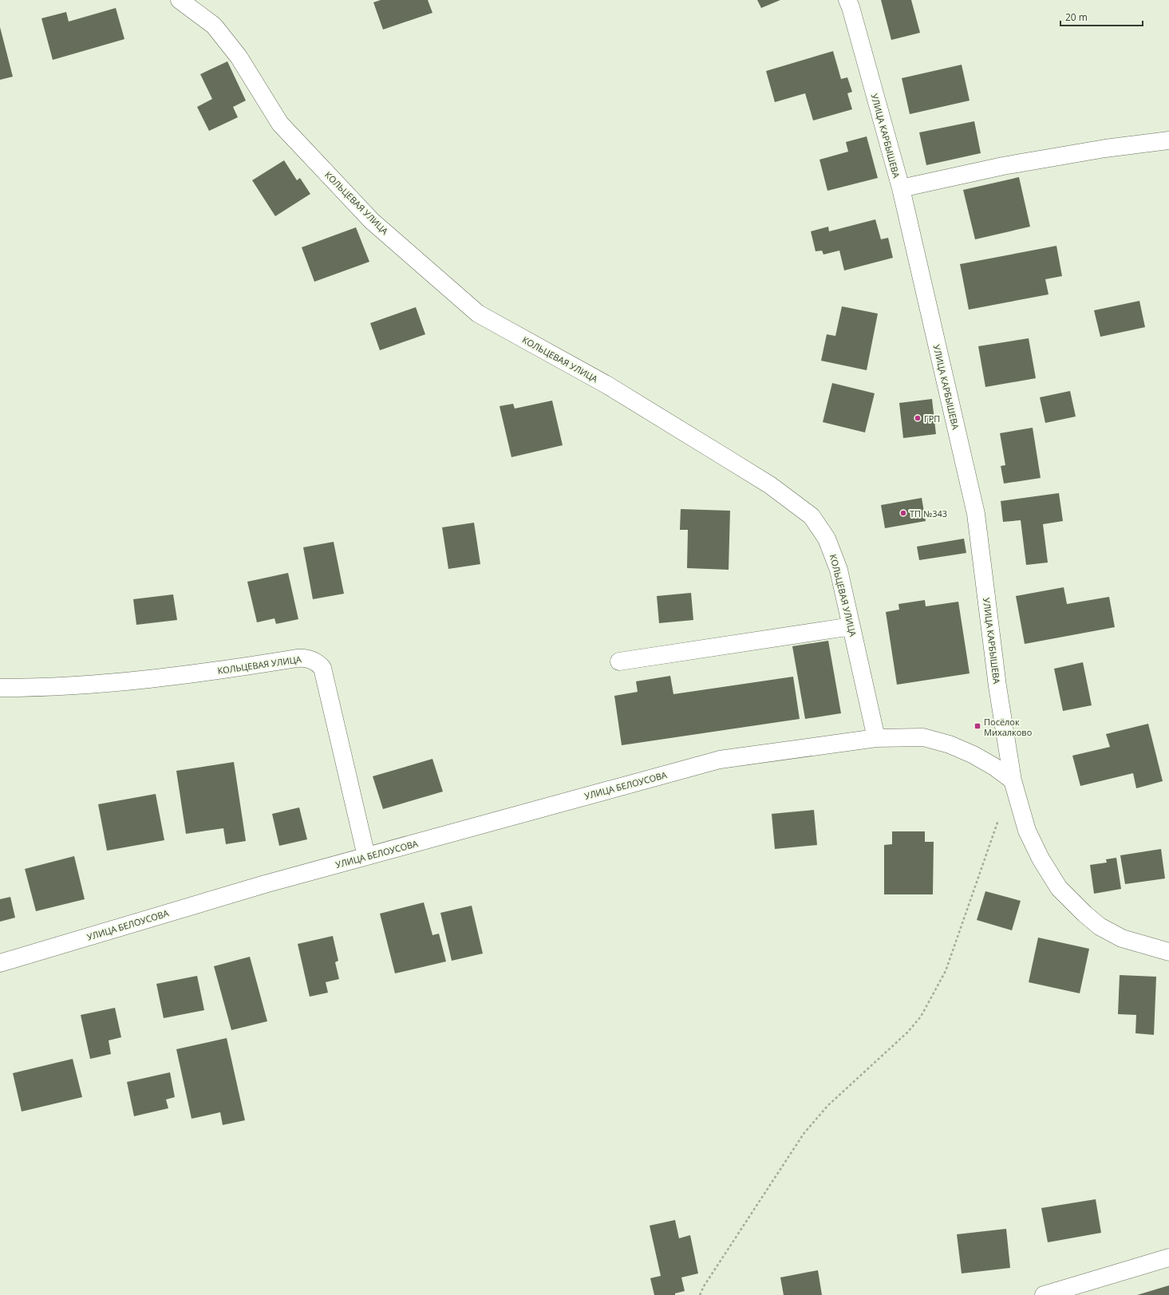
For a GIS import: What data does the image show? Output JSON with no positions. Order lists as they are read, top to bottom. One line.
{"streets":{"street":["УЛИЦА КАРБЫШЕВА","КОЛЬЦЕВАЯ УЛИЦА","УЛИЦА БЕЛОУСОВА"]},"crossings":[["УЛИЦА КАРБЫШЕВА","УЛИЦА БЕЛОУСОВА"],["КОЛЬЦЕВАЯ УЛИЦА","УЛИЦА БЕЛОУСОВА"]],"places":{"other":["ГРП","ТП №343"],"transit":["Посёлок Михалково"]},"scale_bar":"20 m"}
